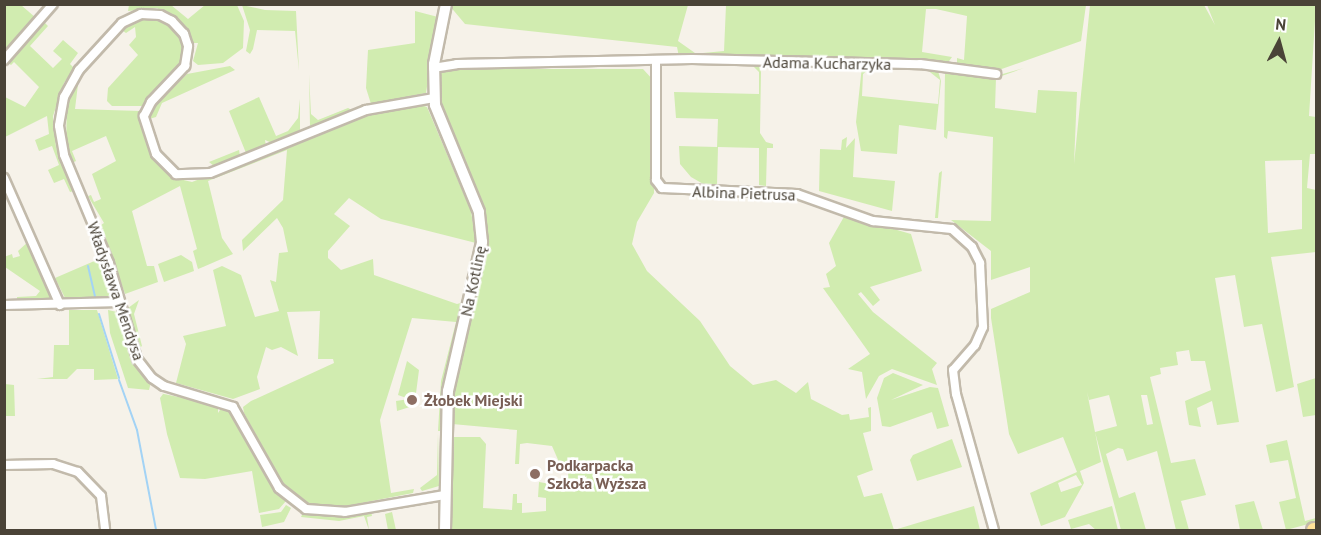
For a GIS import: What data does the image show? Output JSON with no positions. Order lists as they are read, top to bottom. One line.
{"streets":{"street":["Adama Kucharzyka","Albina Pietrusa","Na Kotlinę","Władysława Mendysa"]},"crossings":[["Adama Kucharzyka","Albina Pietrusa"],["Na Kotlinę","Władysława Mendysa"]],"places":["Żłobek Miejski","Podkarpacka Szkoła Wyższa"],"north":"top"}
